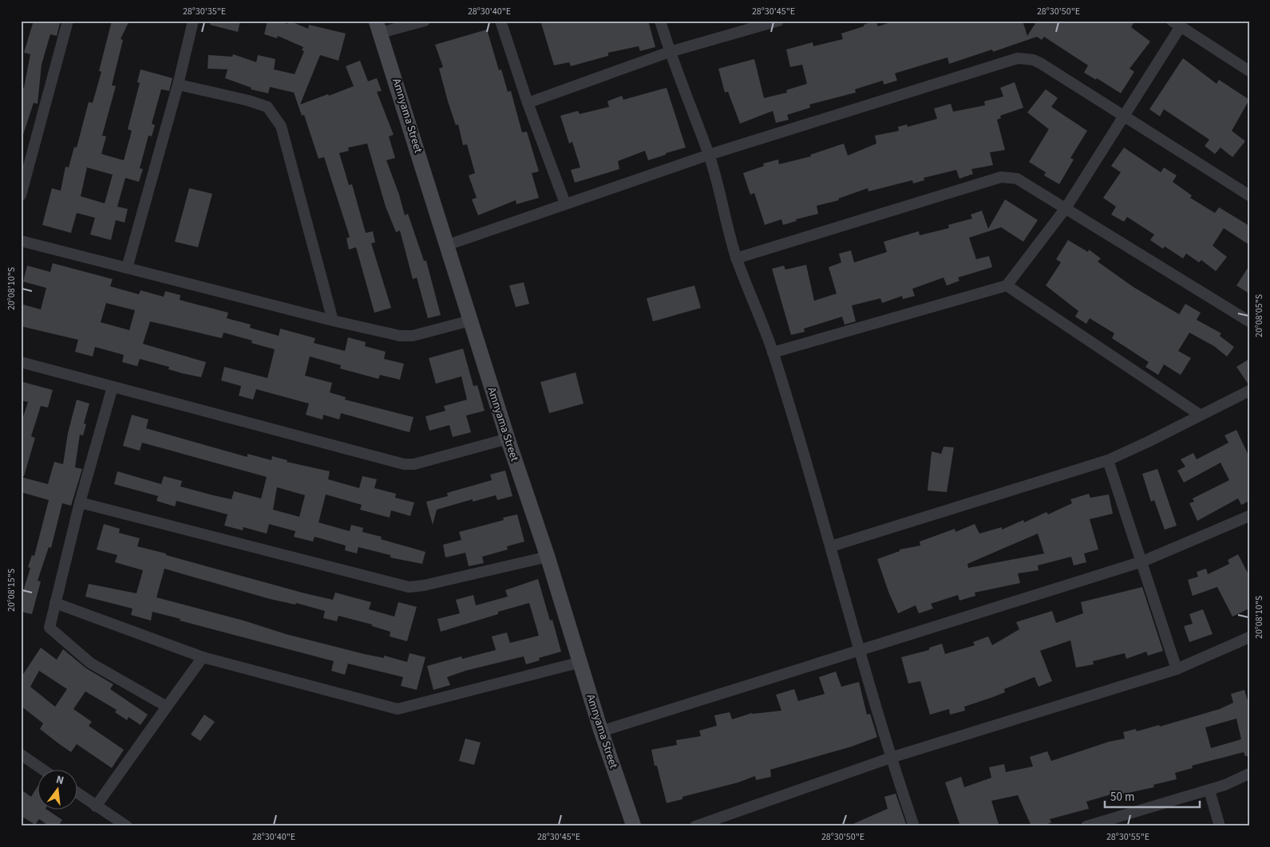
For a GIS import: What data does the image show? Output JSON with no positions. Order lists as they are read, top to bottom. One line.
{"streets":{"street":["Amnyama Street"]},"scale_bar":"50 m","north":"top","coordinates":["28°30'35\"E","28°30'40\"E","28°30'45\"E","28°30'50\"E","20°08'10\"S","20°08'05\"S","20°08'15\"S","28°30'55\"E"]}
